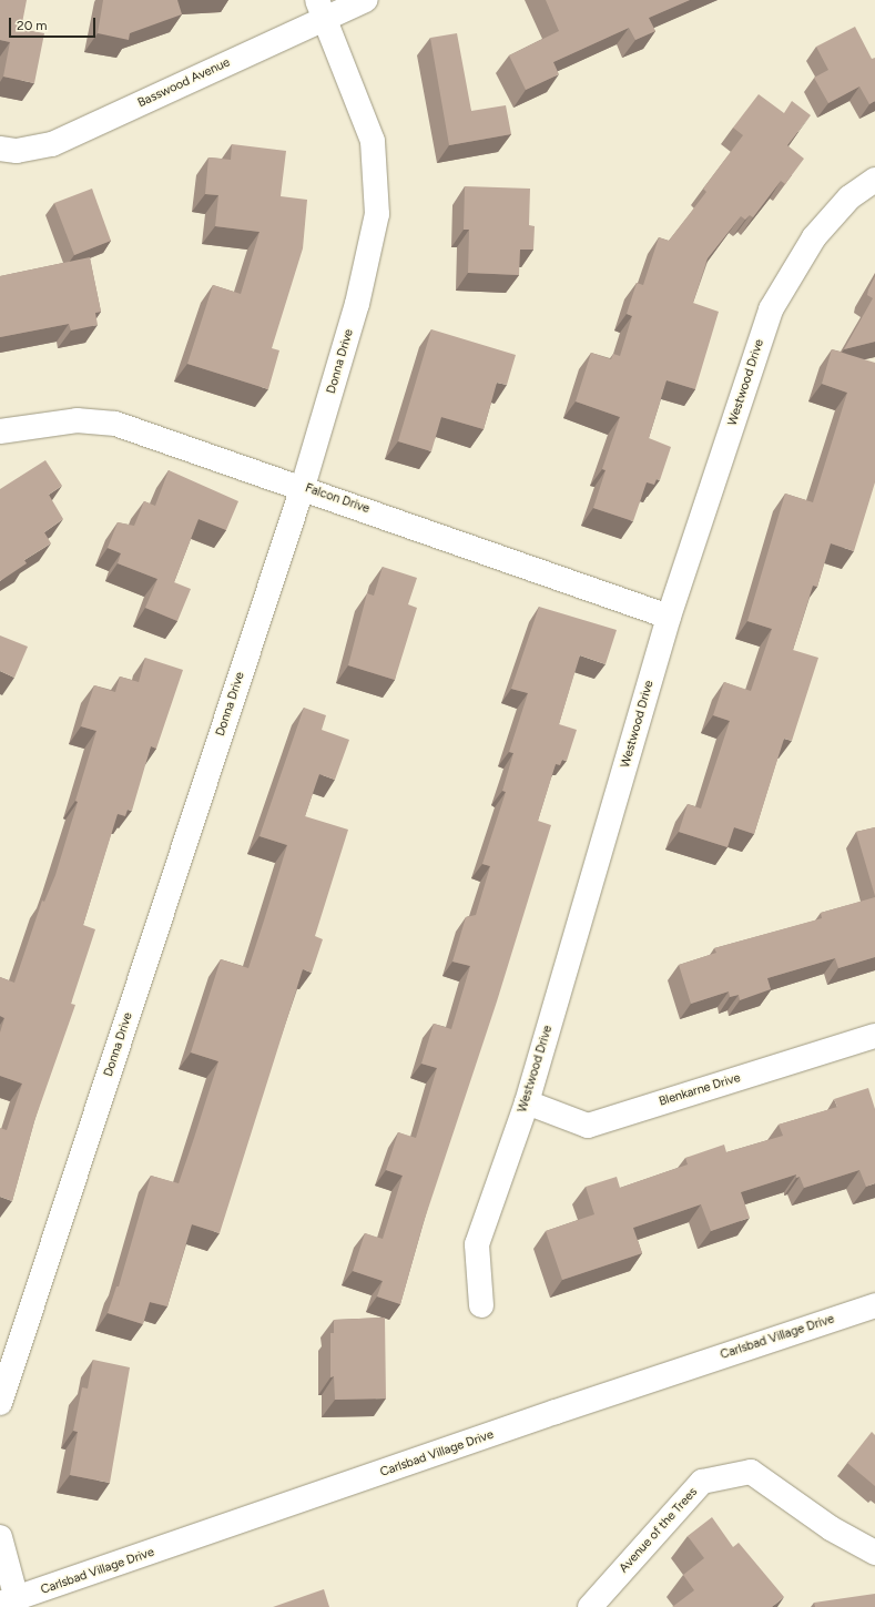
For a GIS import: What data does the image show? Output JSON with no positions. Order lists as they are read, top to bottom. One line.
{"streets":{"street":["Basswood Avenue","Donna Drive","Westwood Drive","Falcon Drive","Blenkarne Drive","Carlsbad Village Drive","Avenue of the Trees"]},"crossings":[["Basswood Avenue","Donna Drive"],["Donna Drive","Falcon Drive"],["Westwood Drive","Falcon Drive"],["Westwood Drive","Blenkarne Drive"]],"scale_bar":"20 m"}
